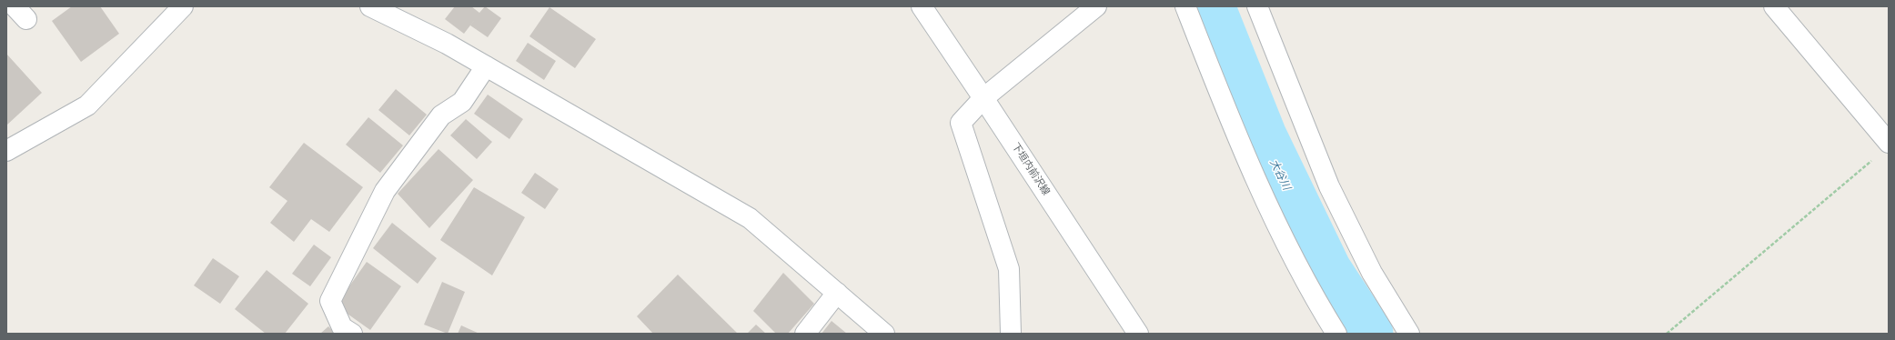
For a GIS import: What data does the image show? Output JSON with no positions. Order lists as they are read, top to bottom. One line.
{"streets":{"street":["下垣内前沢線"]},"water":["大谷川"]}
